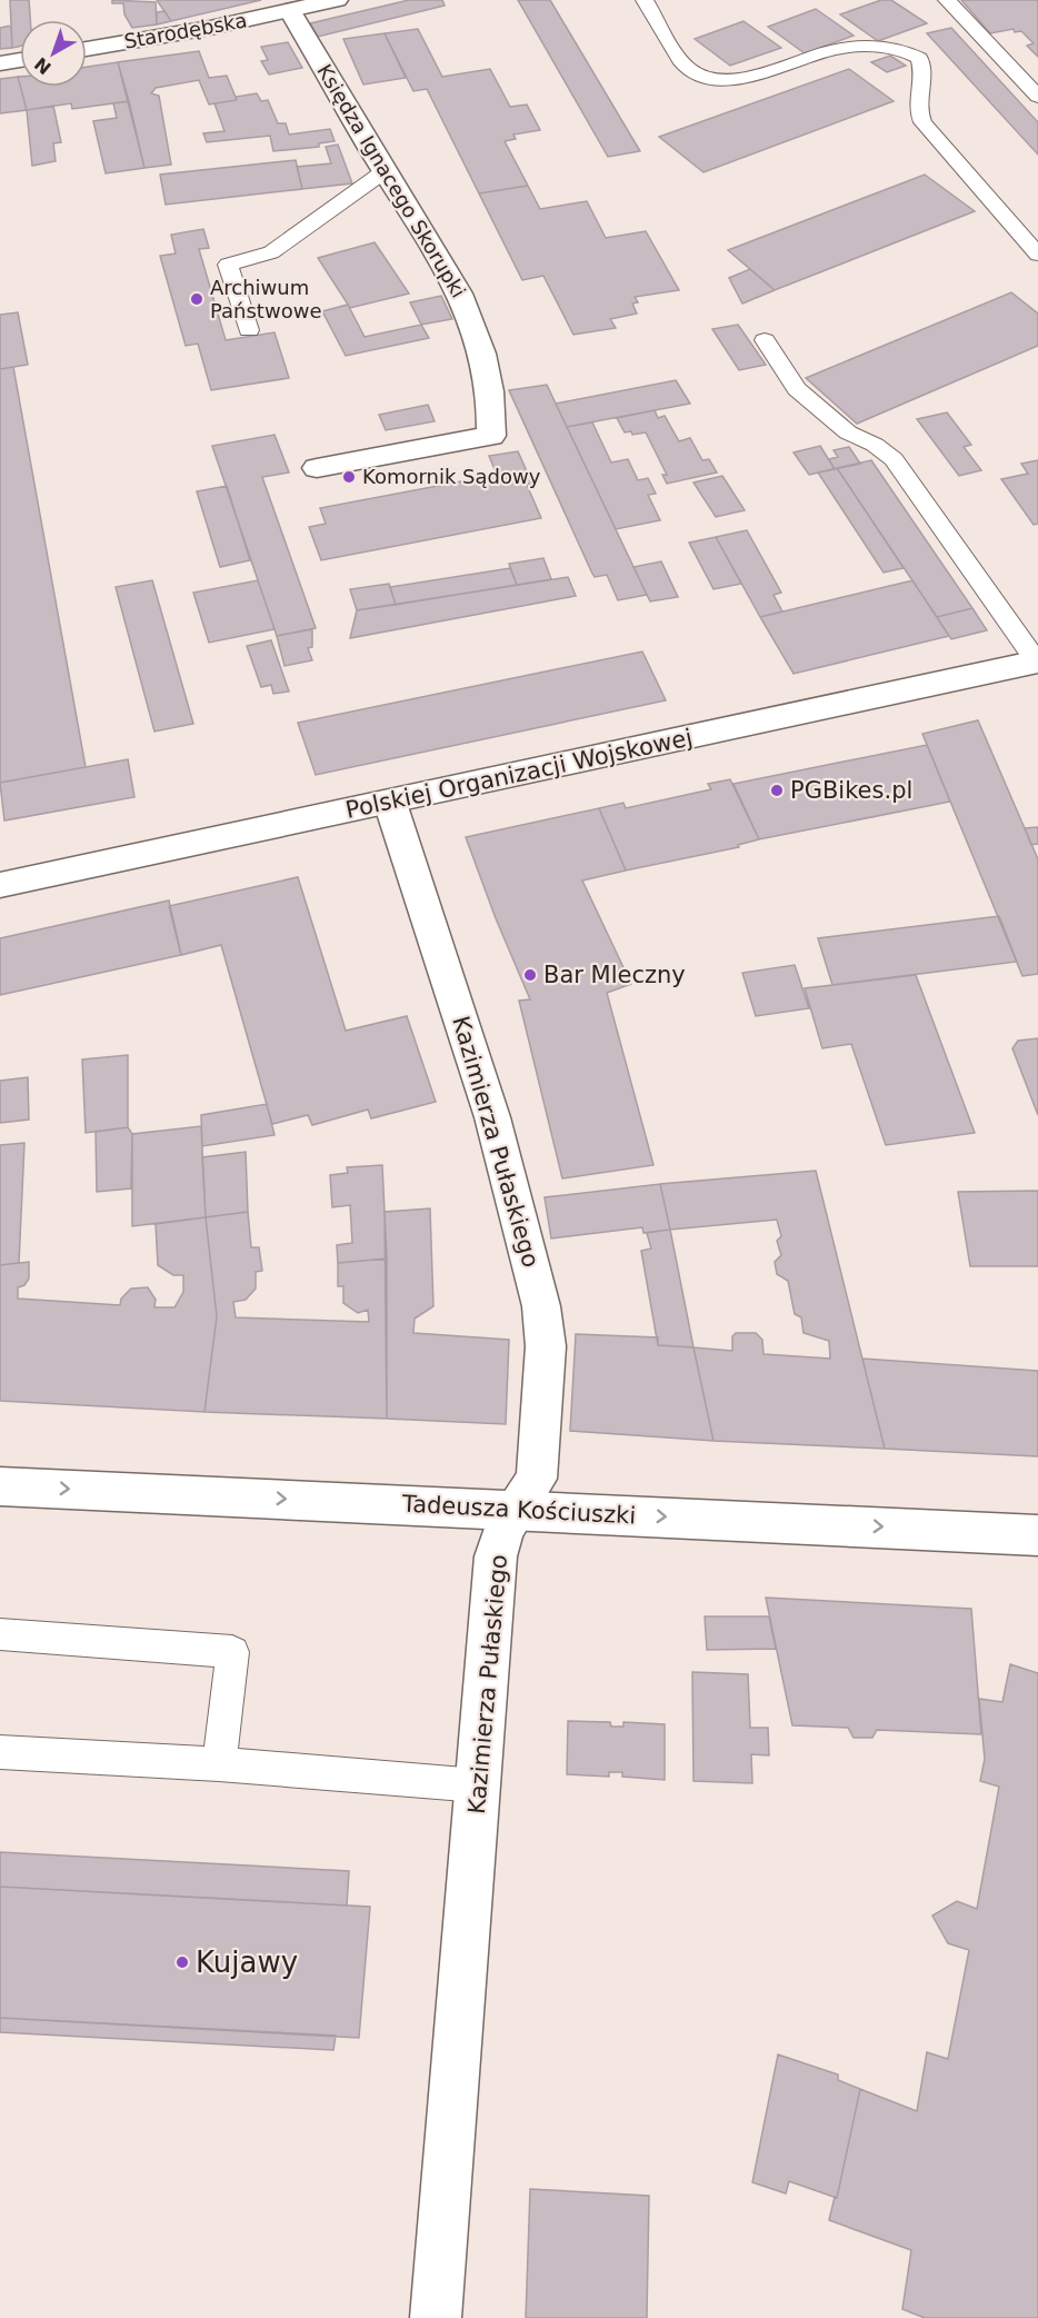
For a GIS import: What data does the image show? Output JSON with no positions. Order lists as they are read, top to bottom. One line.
{"streets":{"street":["Starodębska","Księdza Ignacego Skorupki","Polskiej Organizacji Wojskowej","Kazimierza Pułaskiego","Tadeusza Kościuszki"]},"crossings":[["Starodębska","Księdza Ignacego Skorupki"],["Polskiej Organizacji Wojskowej","Kazimierza Pułaskiego"],["Kazimierza Pułaskiego","Tadeusza Kościuszki"]],"one_way":["Tadeusza Kościuszki"],"places":["Archiwum Państwowe","Komornik Sądowy","PGBikes.pl","Bar Mleczny","Kujawy"],"north":"bottom left"}
